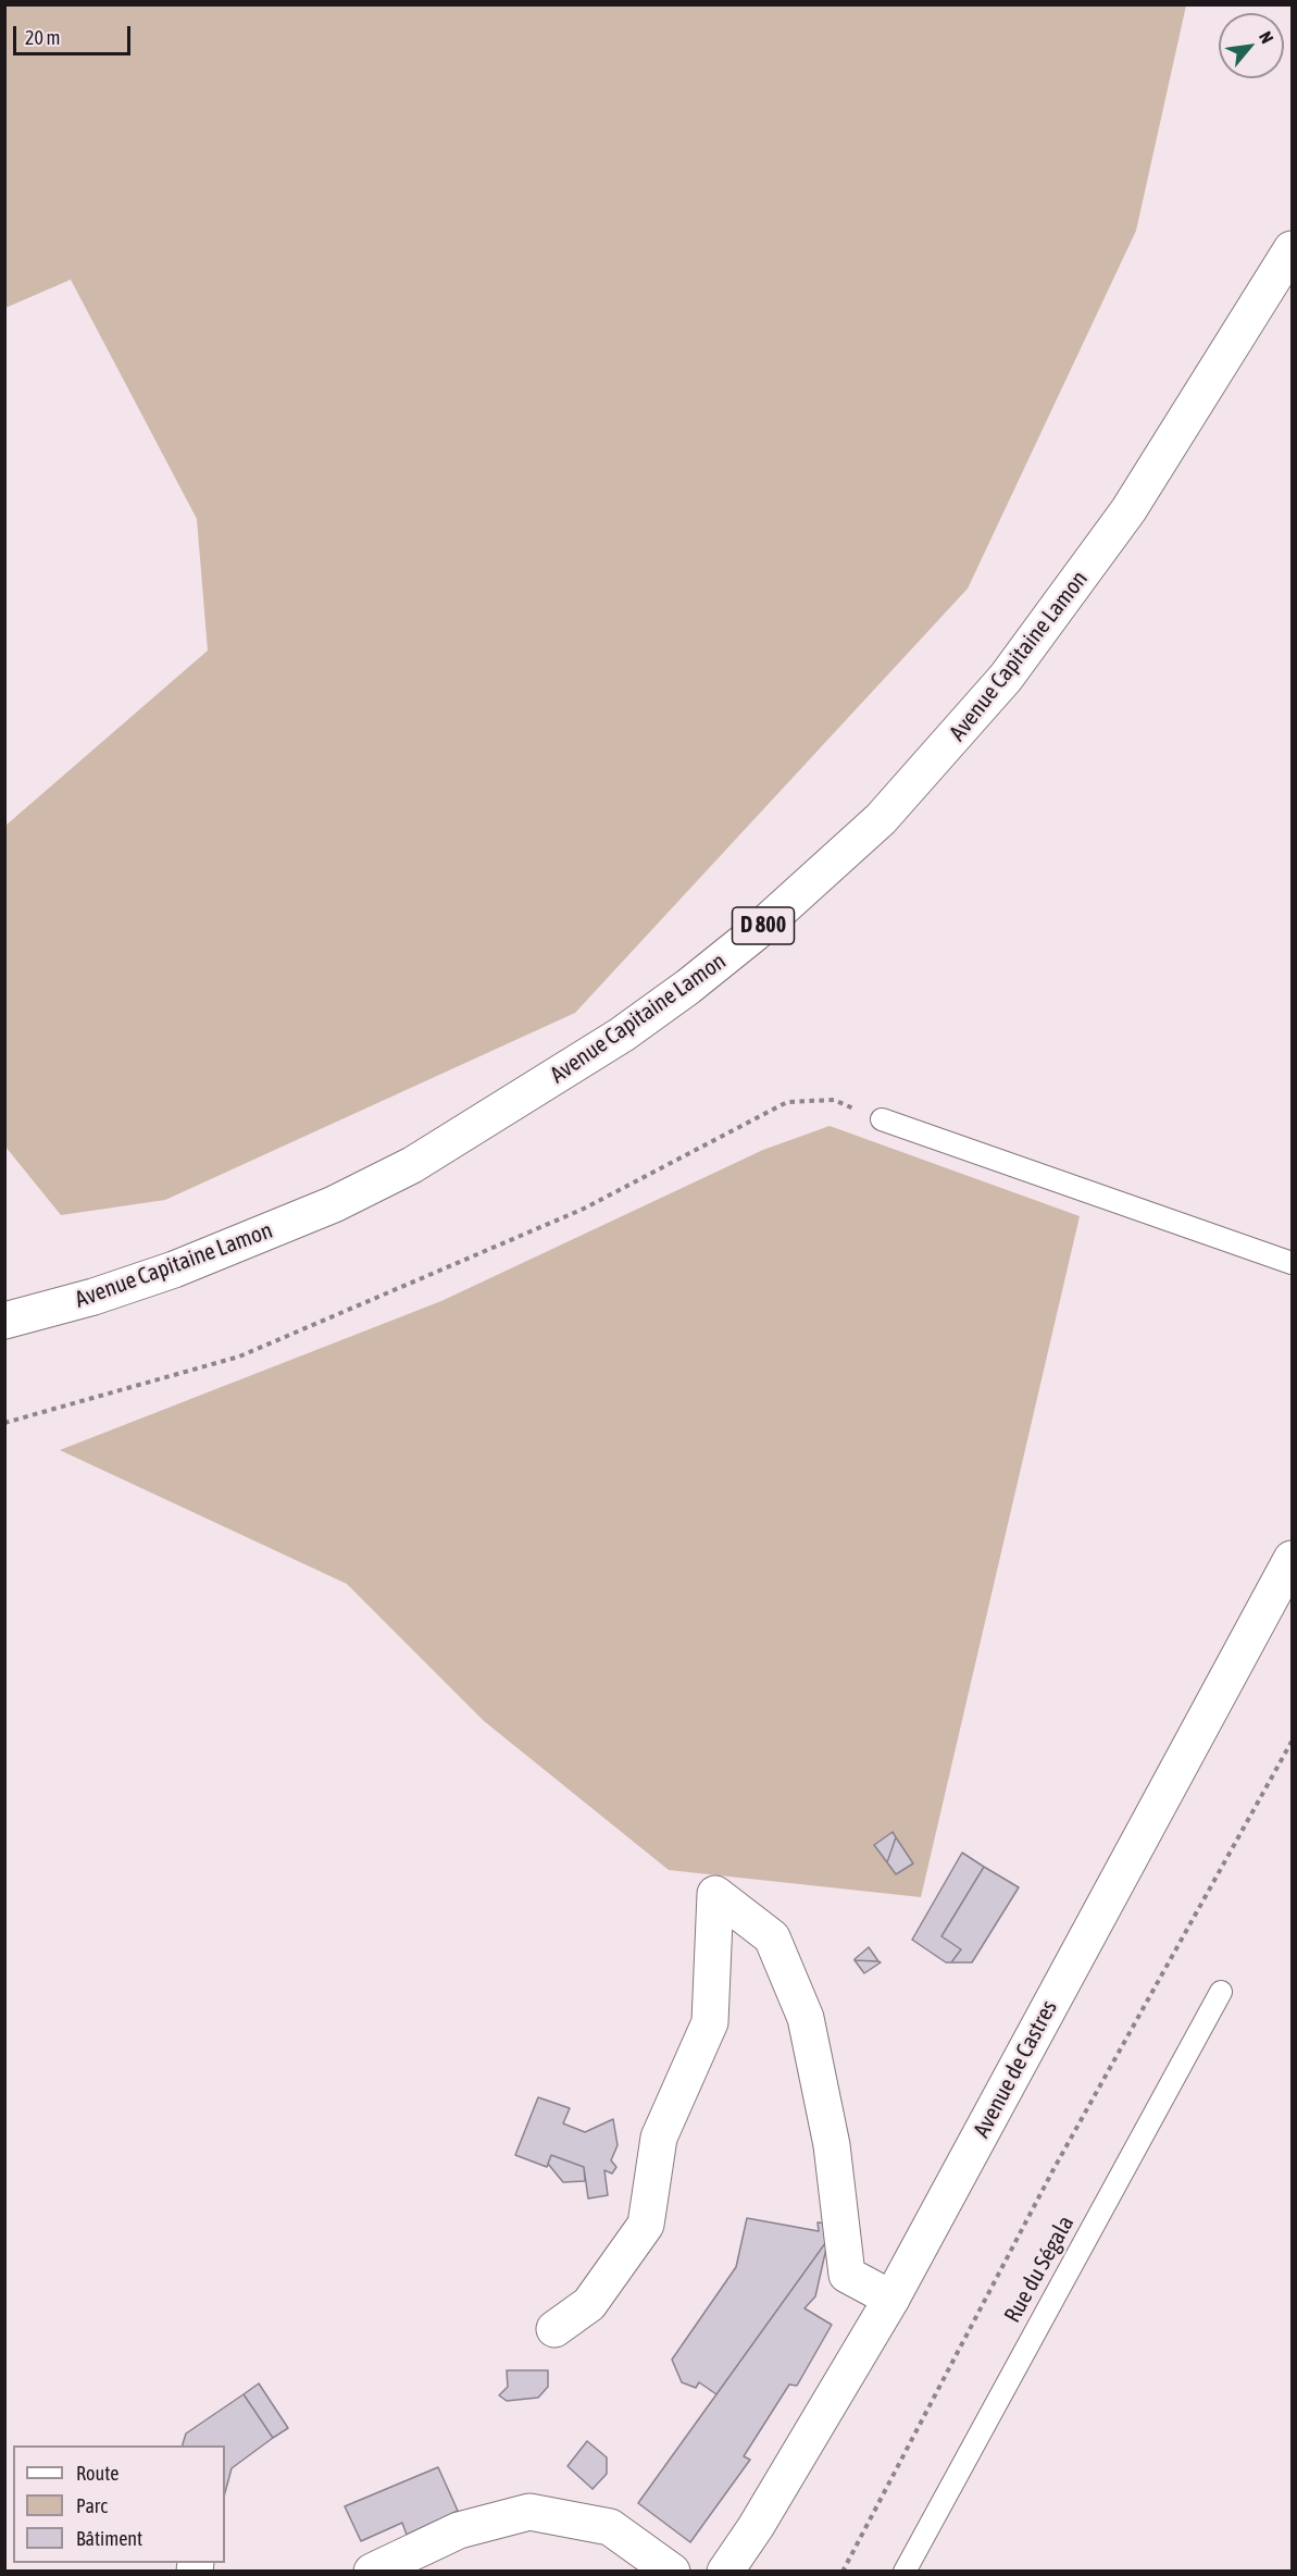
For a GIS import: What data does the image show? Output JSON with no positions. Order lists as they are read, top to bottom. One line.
{"streets":{"main road":["Avenue Capitaine Lamon","D 800","Avenue de Castres"],"lane":["Rue du Ségala"]},"legend":["Route","Parc","Bâtiment"],"scale_bar":"20 m","north":"top right"}
